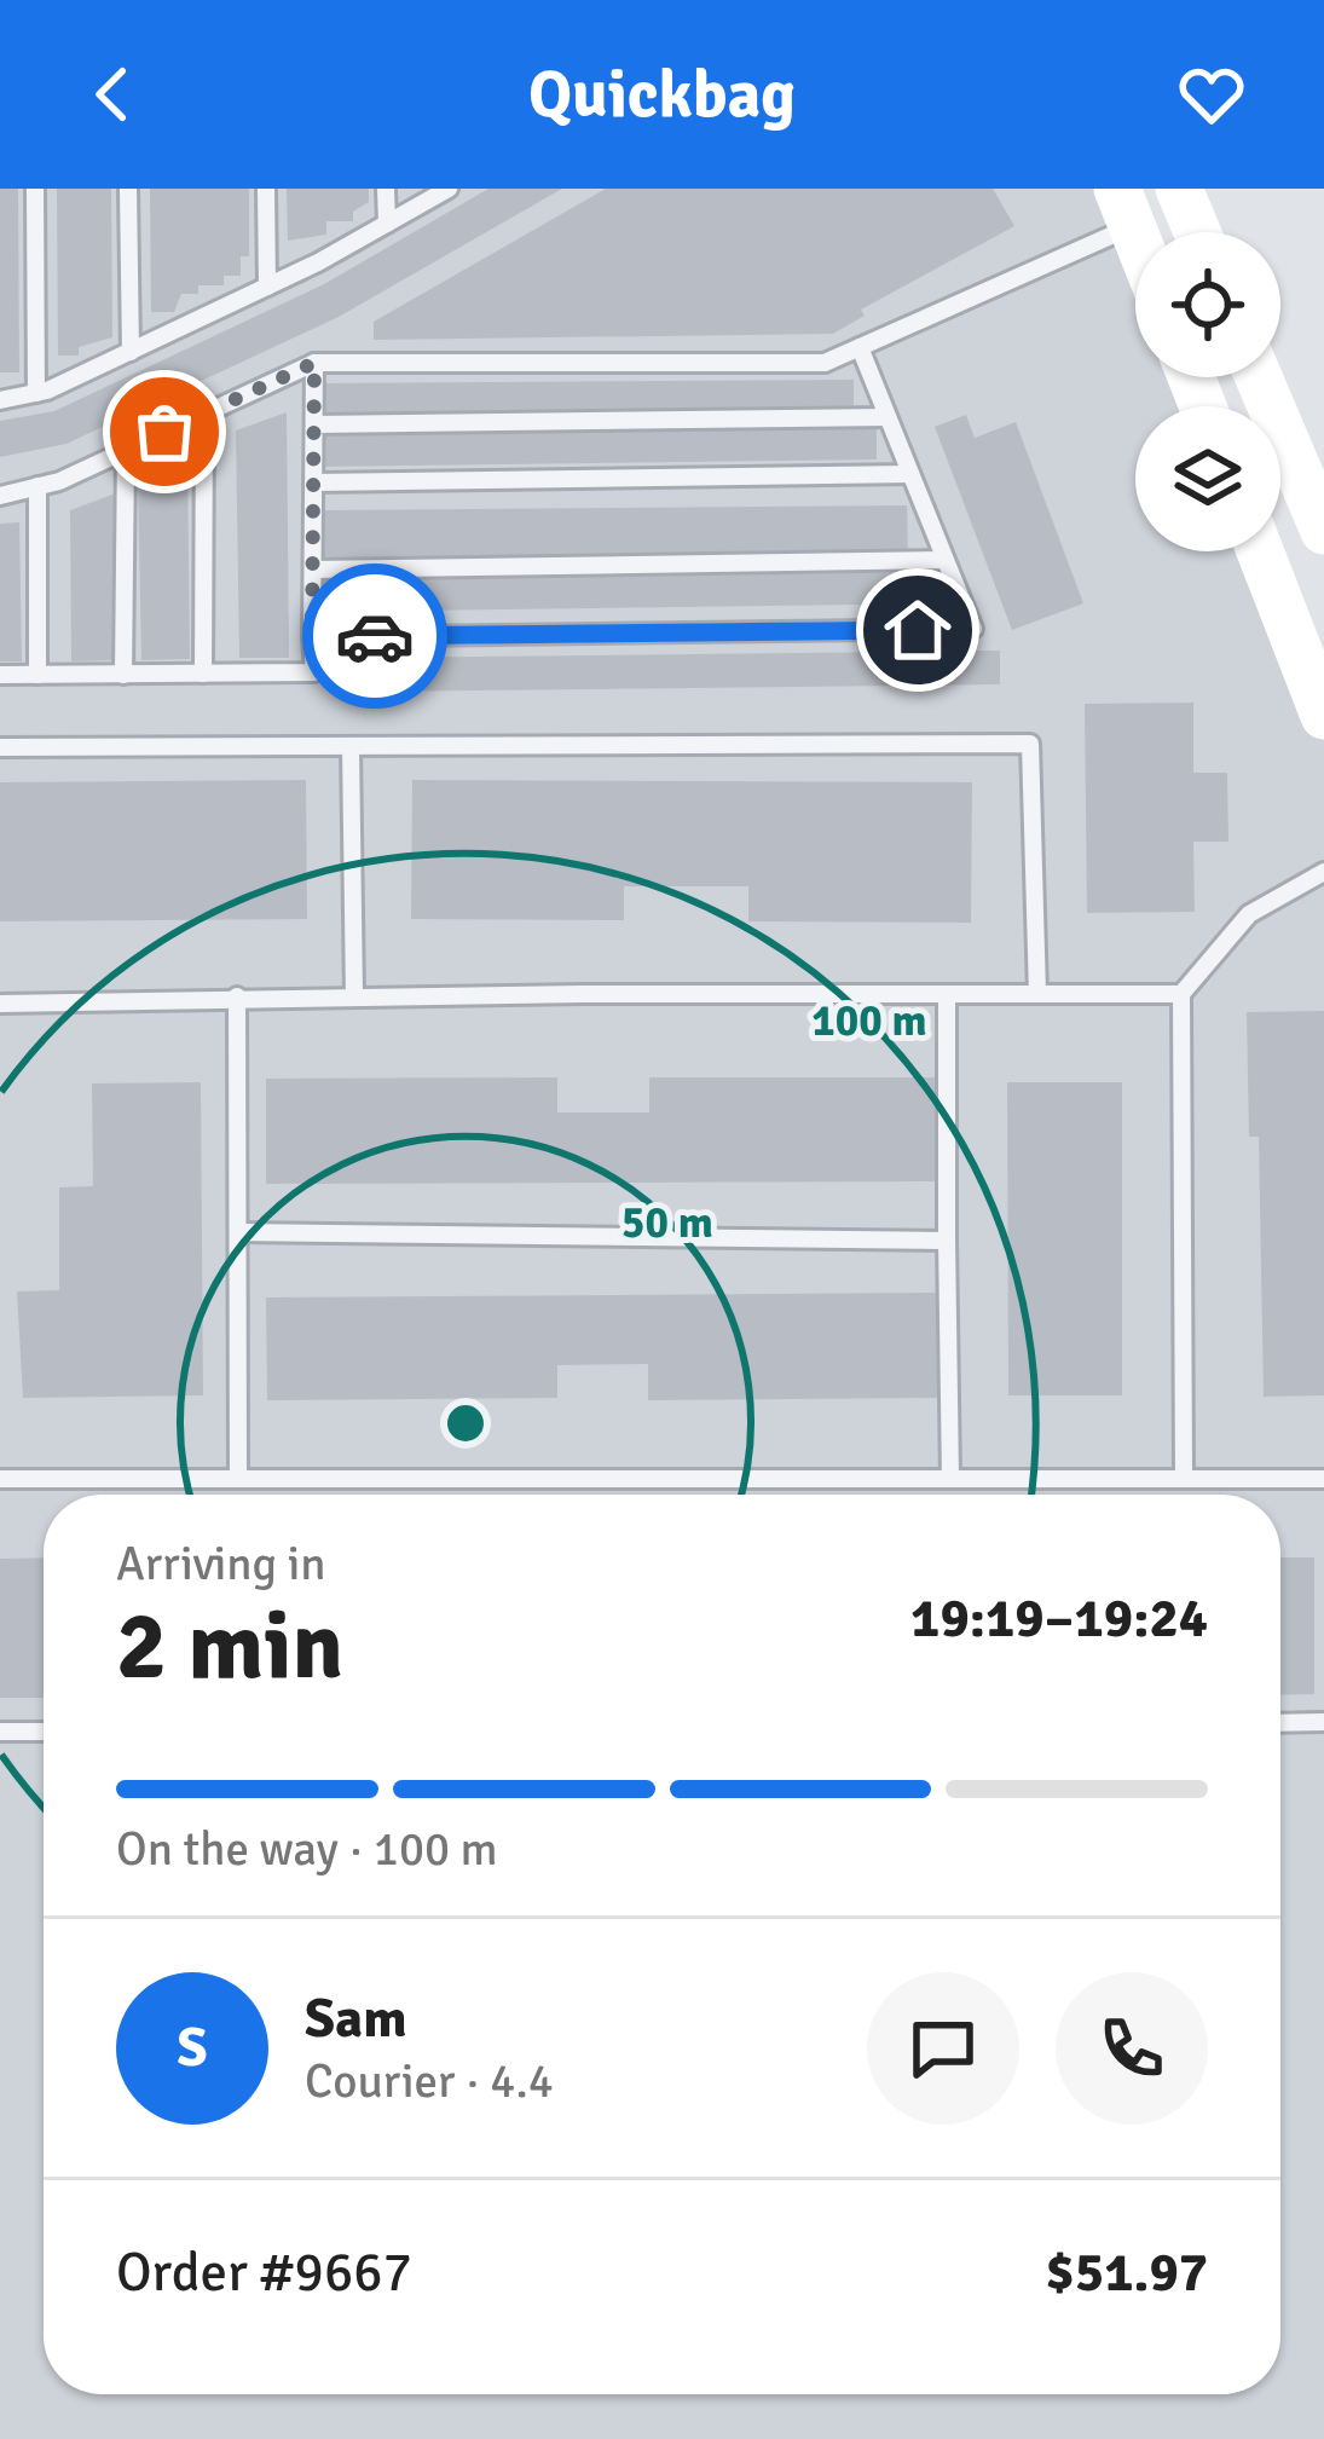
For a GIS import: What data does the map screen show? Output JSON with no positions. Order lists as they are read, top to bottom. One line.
{"page":{"header":"Quickbag","heading":["2 min","Arriving in","19:19–19:24"],"panel":["Sam","Courier · 4.4","Order #9667","$51.97"],"bar":"On the way · 100 m","round":"S"},"rings":["100 m","50 m"]}
